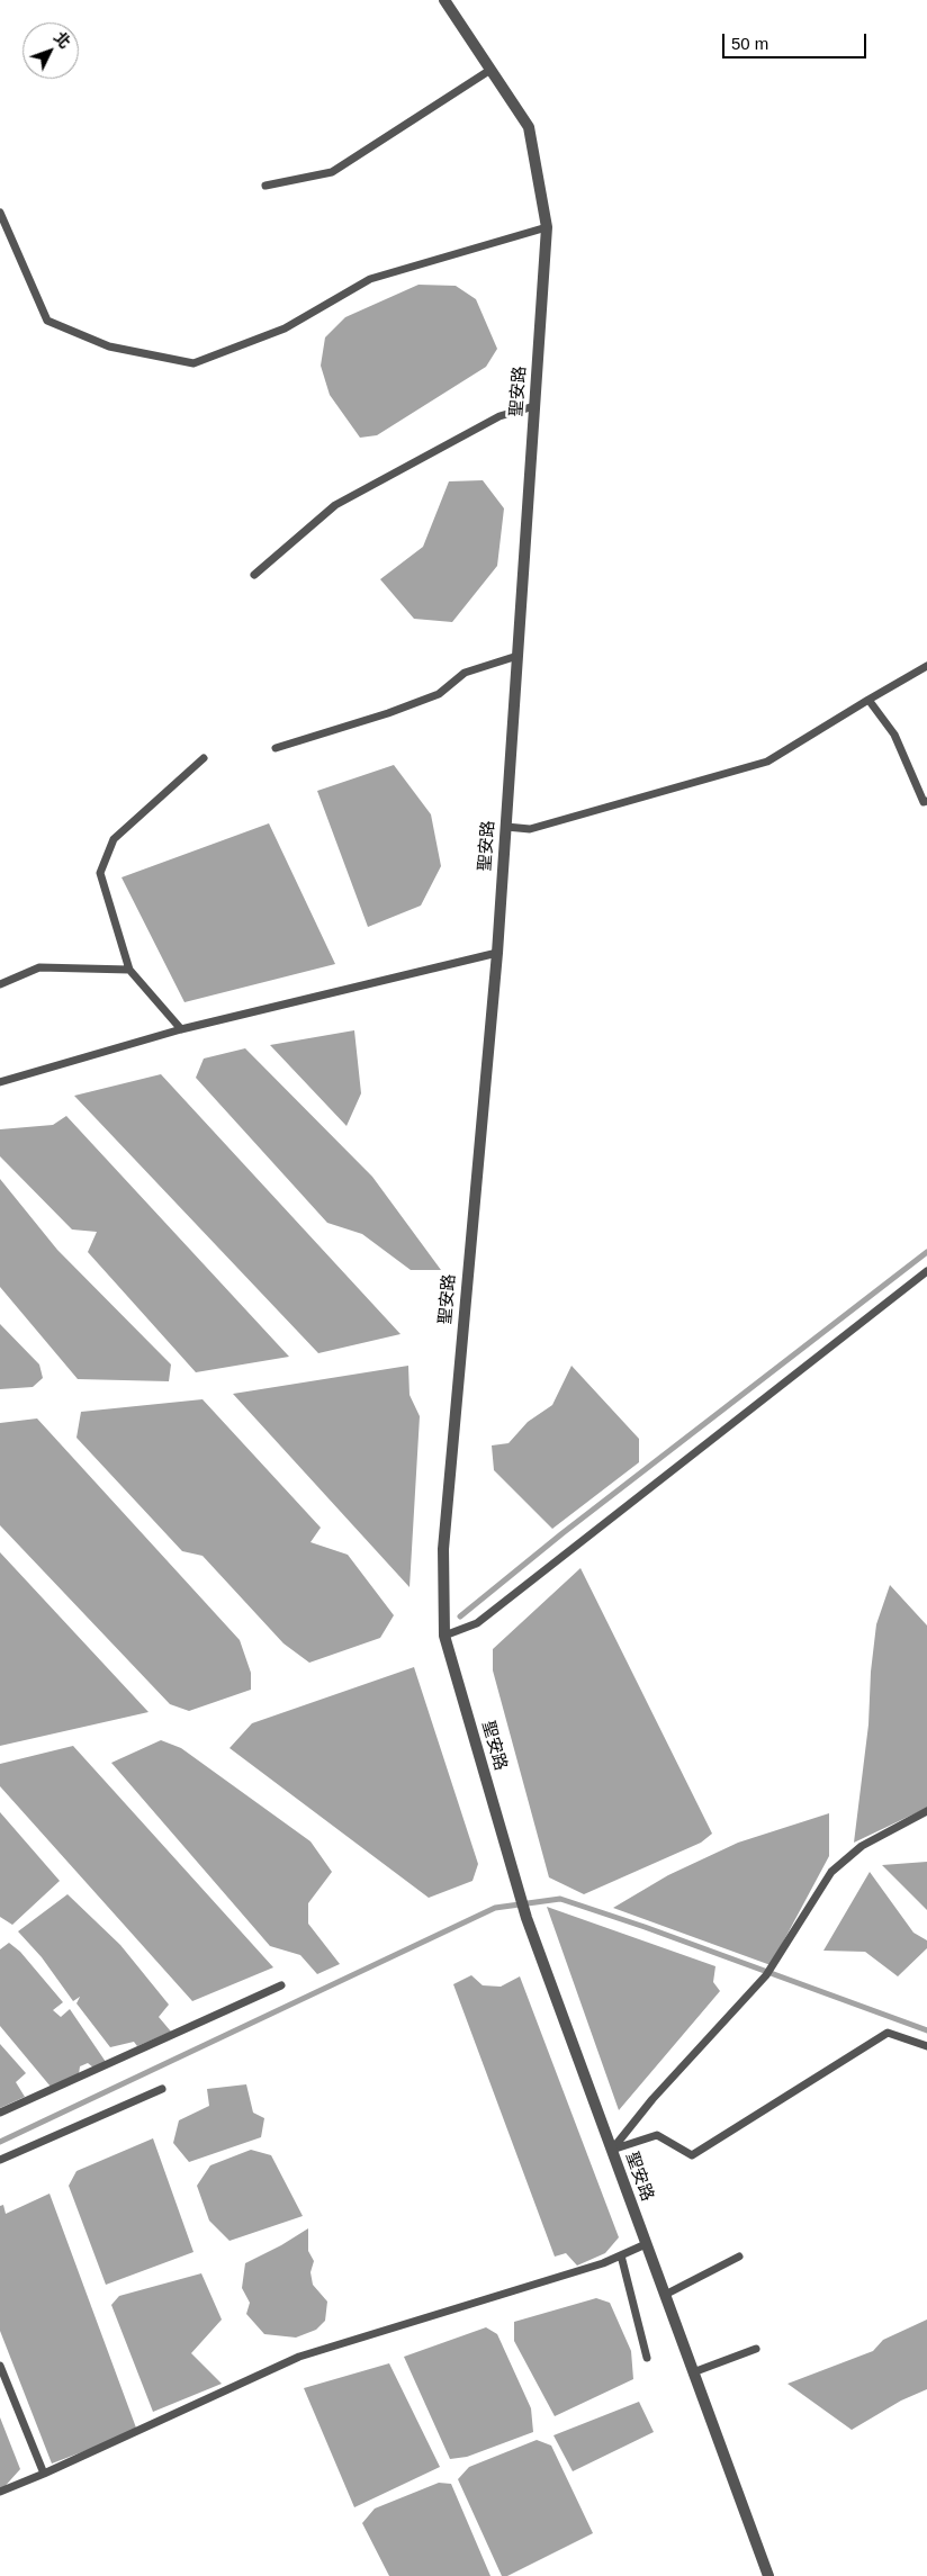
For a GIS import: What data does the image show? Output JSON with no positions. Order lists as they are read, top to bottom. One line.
{"streets":{"street":["聖安路"]},"scale_bar":"50 m","north":"top right"}
